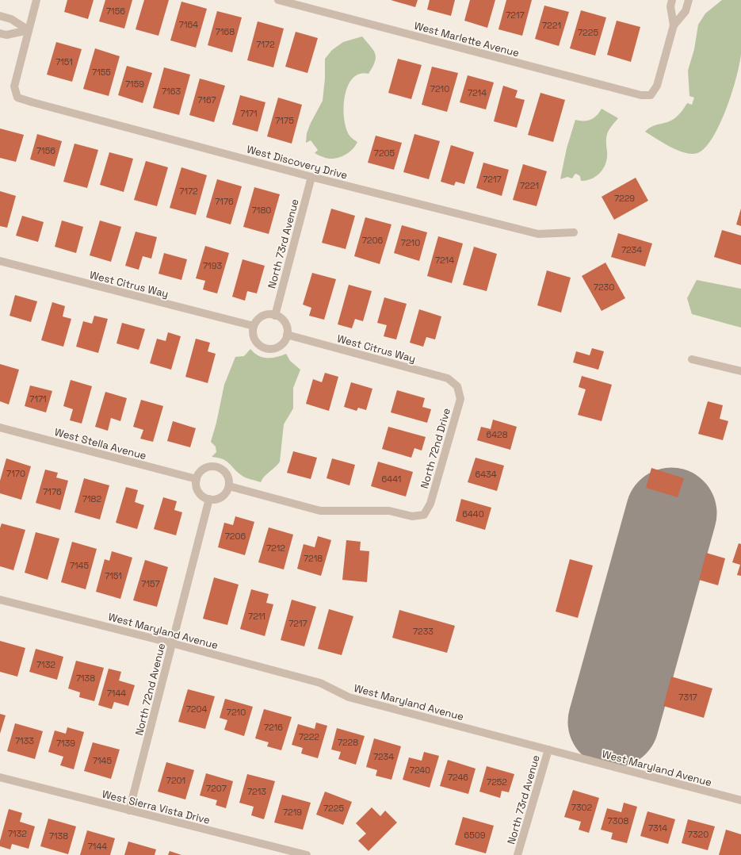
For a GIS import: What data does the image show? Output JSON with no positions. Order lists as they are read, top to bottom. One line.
{"streets":{"street":["West Marlette Avenue","West Discovery Drive","North 73rd Avenue","West Citrus Way","West Stella Avenue","North 72nd Drive","West Maryland Avenue","North 72nd Avenue","West Sierra Vista Drive"]},"crossings":[["West Discovery Drive","North 73rd Avenue"],["North 73rd Avenue","West Citrus Way"],["North 73rd Avenue","West Maryland Avenue"],["West Citrus Way","North 72nd Drive"],["West Stella Avenue","North 72nd Drive"],["West Stella Avenue","North 72nd Avenue"],["North 72nd Drive","North 72nd Avenue"],["West Maryland Avenue","North 72nd Avenue"],["North 72nd Avenue","West Sierra Vista Drive"]],"house_numbers":["7156","7217","7164","7221","7168","7225","7172","7151","7155","7159","7210","7163","7214","7167","7171","7175","7156","7205","7217","7221","7172","7229","7176","7180","7206","7210","7234","7214","7193","7230","7171","6428","7170","6434","6441","7176","7182","6440","7206","7212","7218","7145","7151","7157","7211","7217","7233","7132","7138","7144","7317","7204","7210","7216","7222","7133","7228","7139","7234","7145","7240","7246","7201","7252","7207","7213","7302","7225","7219","7308","7314","7132","7320","6509","7138","7144"]}
